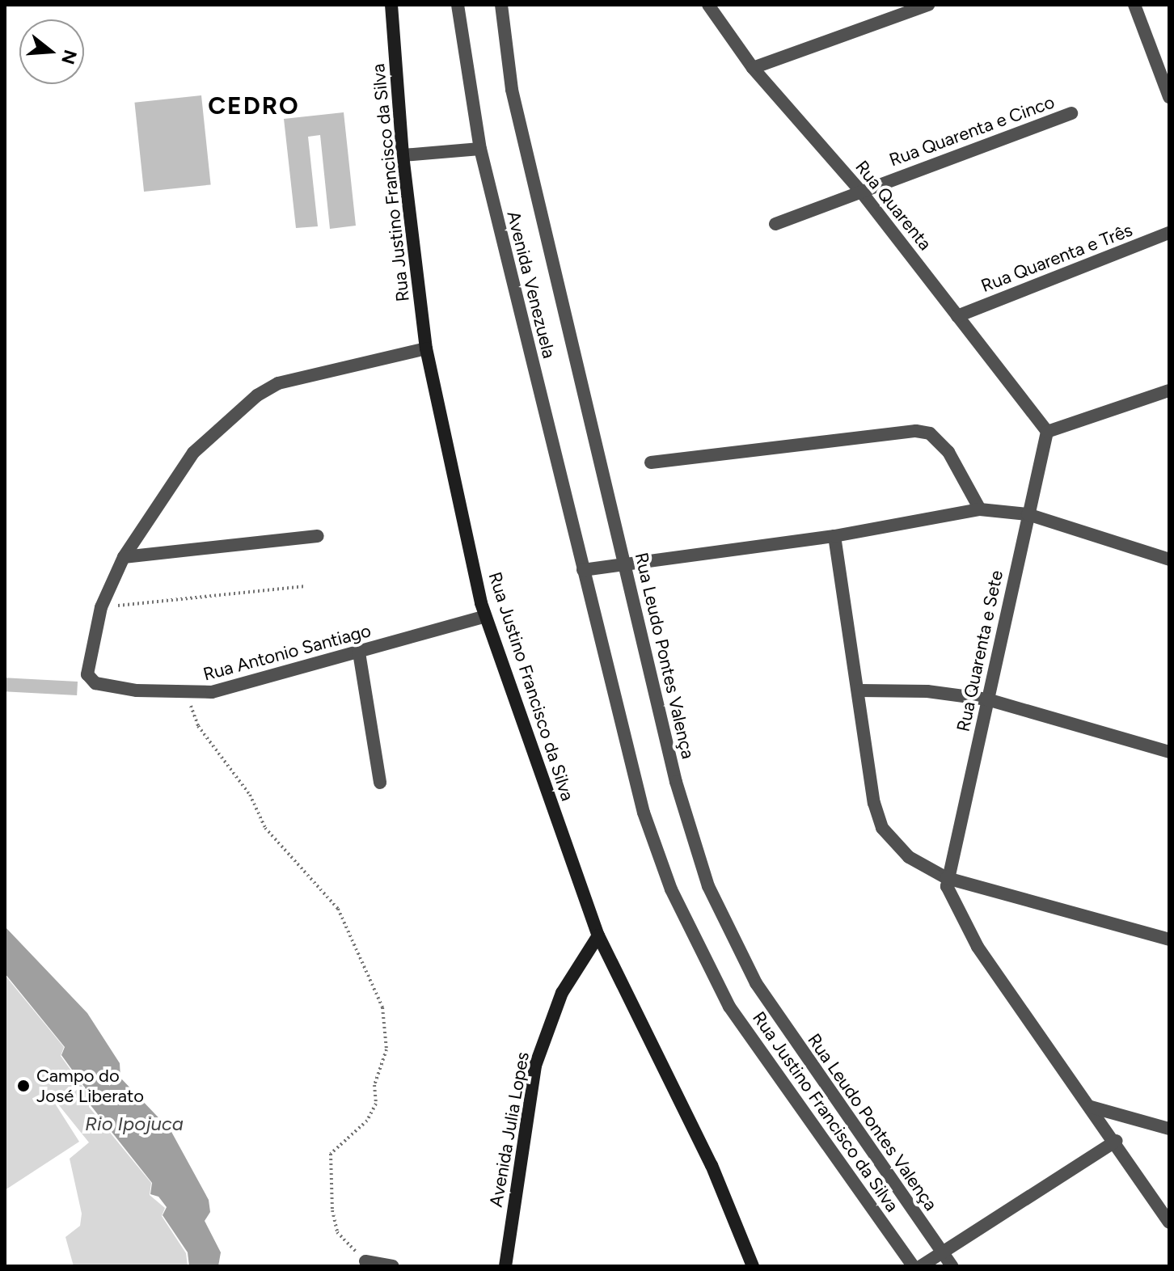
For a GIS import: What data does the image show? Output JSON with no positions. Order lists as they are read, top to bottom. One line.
{"streets":{"main road":["Rua Justino Francisco da Silva","Avenida Julia Lopes"],"street":["Rua Quarenta e Cinco","Rua Quarenta","Rua Quarenta e Três","Avenida Venezuela","Rua Quarenta e Sete","Rua Antonio Santiago","Rua Leudo Pontes Valença"]},"crossings":[["Rua Quarenta e Cinco","Rua Quarenta"],["Rua Justino Francisco da Silva","Avenida Venezuela"],["Rua Justino Francisco da Silva","Rua Antonio Santiago"],["Rua Justino Francisco da Silva","Avenida Julia Lopes"],["Rua Quarenta","Rua Quarenta e Três"],["Rua Quarenta","Rua Quarenta e Sete"]],"districts":["CEDRO"],"water":["Rio Ipojuca"],"places":["Campo do José Liberato"],"north":"right"}
